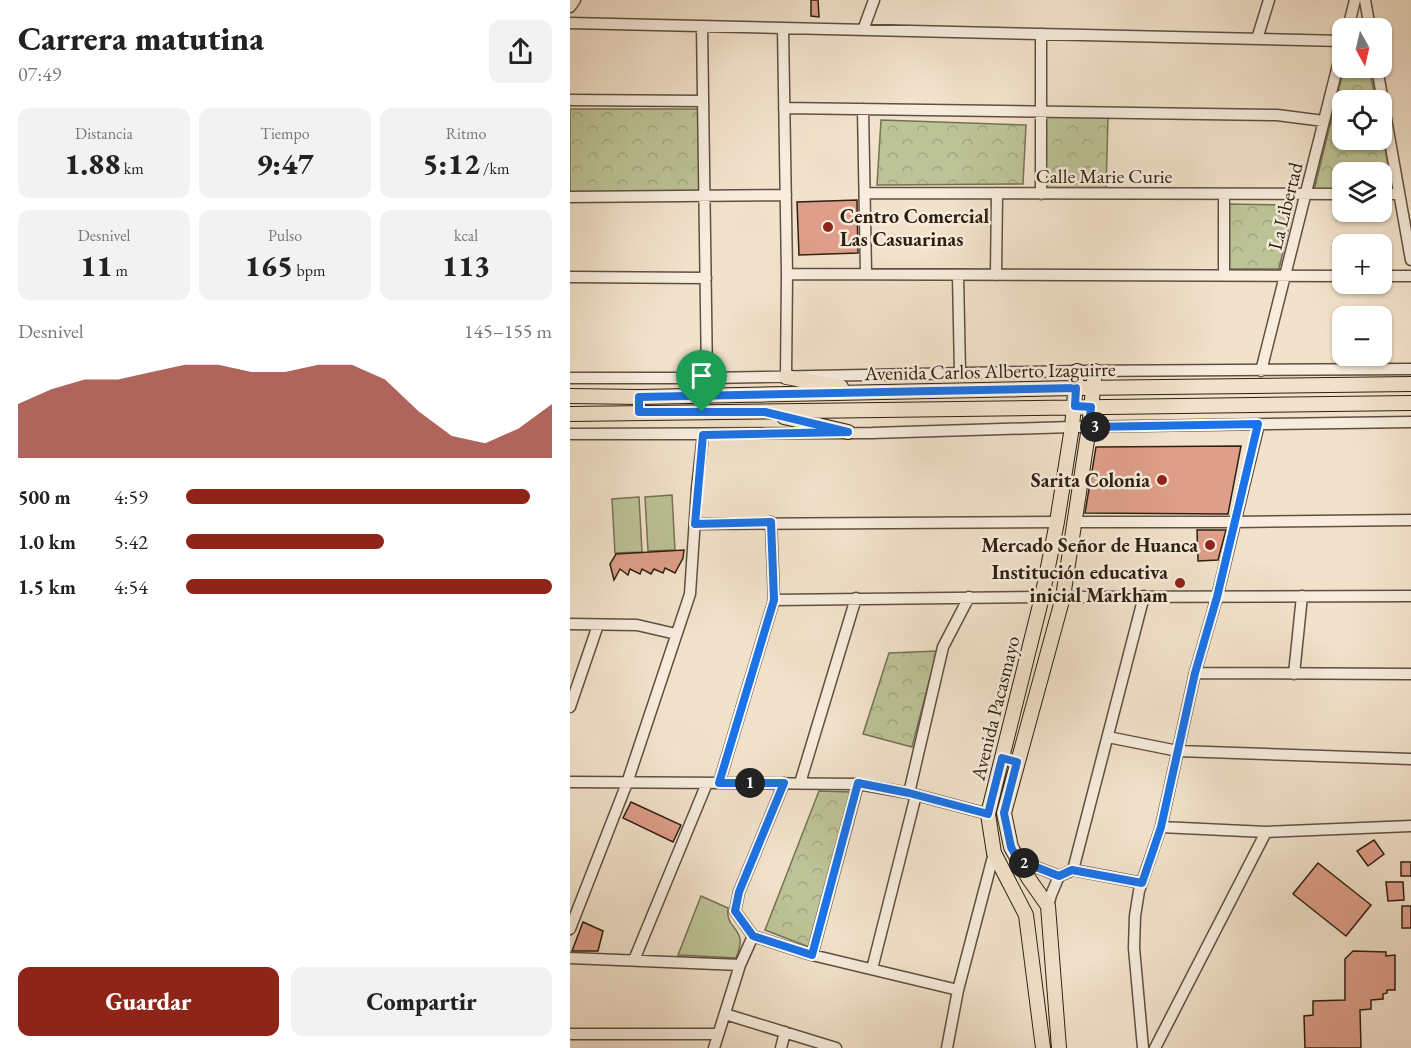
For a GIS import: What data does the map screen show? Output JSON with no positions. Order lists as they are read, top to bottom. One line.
{"streets":{"main road":["Avenida Carlos Alberto Izaguirre","Avenida Pacasmayo"],"street":["Calle Marie Curie","La Libertad"]},"crossings":[["Calle Marie Curie","La Libertad"],["Avenida Carlos Alberto Izaguirre","Avenida Pacasmayo"]],"places":["Centro Comercial Las Casuarinas","Sarita Colonia","Mercado Señor de Huanca","Institución educativa inicial Markham"],"north":"bottom","page":{"heading":["Carrera matutina","07:49"],"map_buttons":["+","−"],"stats":[["Distancia","1.88 km"],["Tiempo","9:47"],["Ritmo","5:12 /km"],["Desnivel","11 m"],["Pulso","165 bpm"],["kcal","113"]],"chart":["Desnivel","145–155 m"],"pins":["3","1","2"],"list":[{"name":"500 m","note":"4:59"},{"name":"1.0 km","note":"5:42"},{"name":"1.5 km","note":"4:54"}],"buttons":["Guardar","Compartir"]}}
